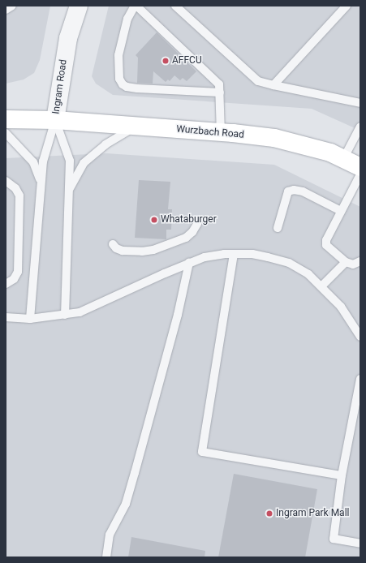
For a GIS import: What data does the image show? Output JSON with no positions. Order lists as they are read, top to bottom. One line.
{"streets":{"main road":["Ingram Road","Wurzbach Road"]},"crossings":[["Ingram Road","Wurzbach Road"]],"places":["AFFCU","Whataburger","Ingram Park Mall"]}
